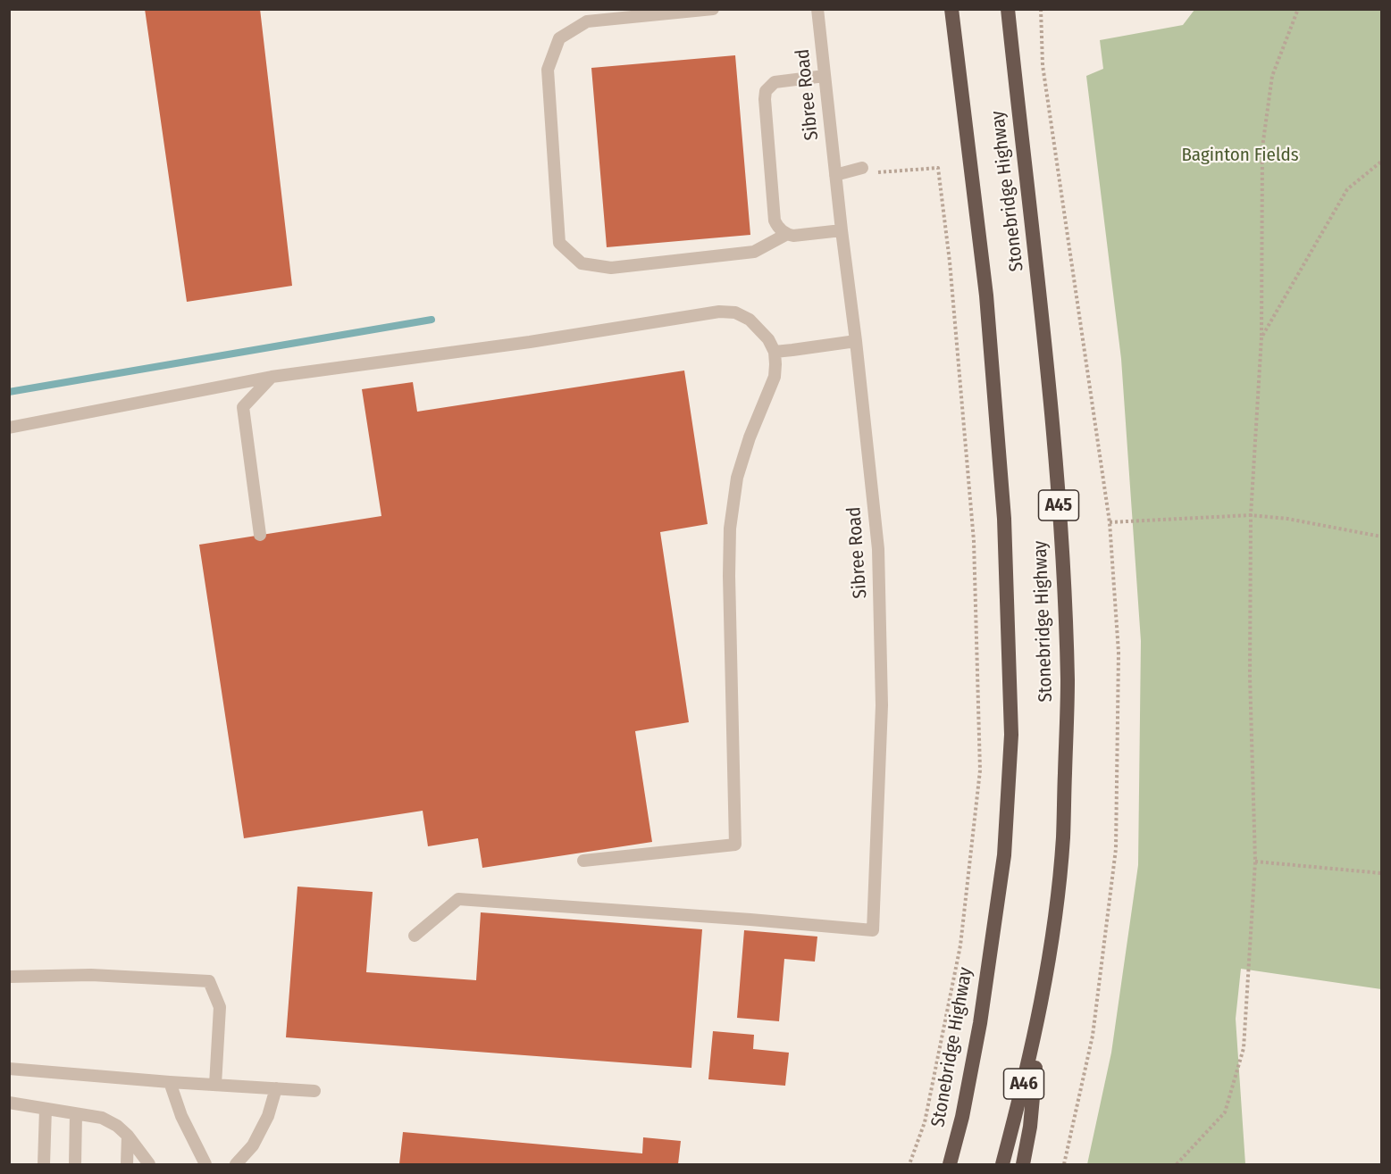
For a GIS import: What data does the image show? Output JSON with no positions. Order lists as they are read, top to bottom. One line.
{"streets":{"highway":["Stonebridge Highway","A45","A46"],"lane":["Sibree Road"]},"crossings":[["Stonebridge Highway","A45"]],"parks":["Baginton Fields"]}
